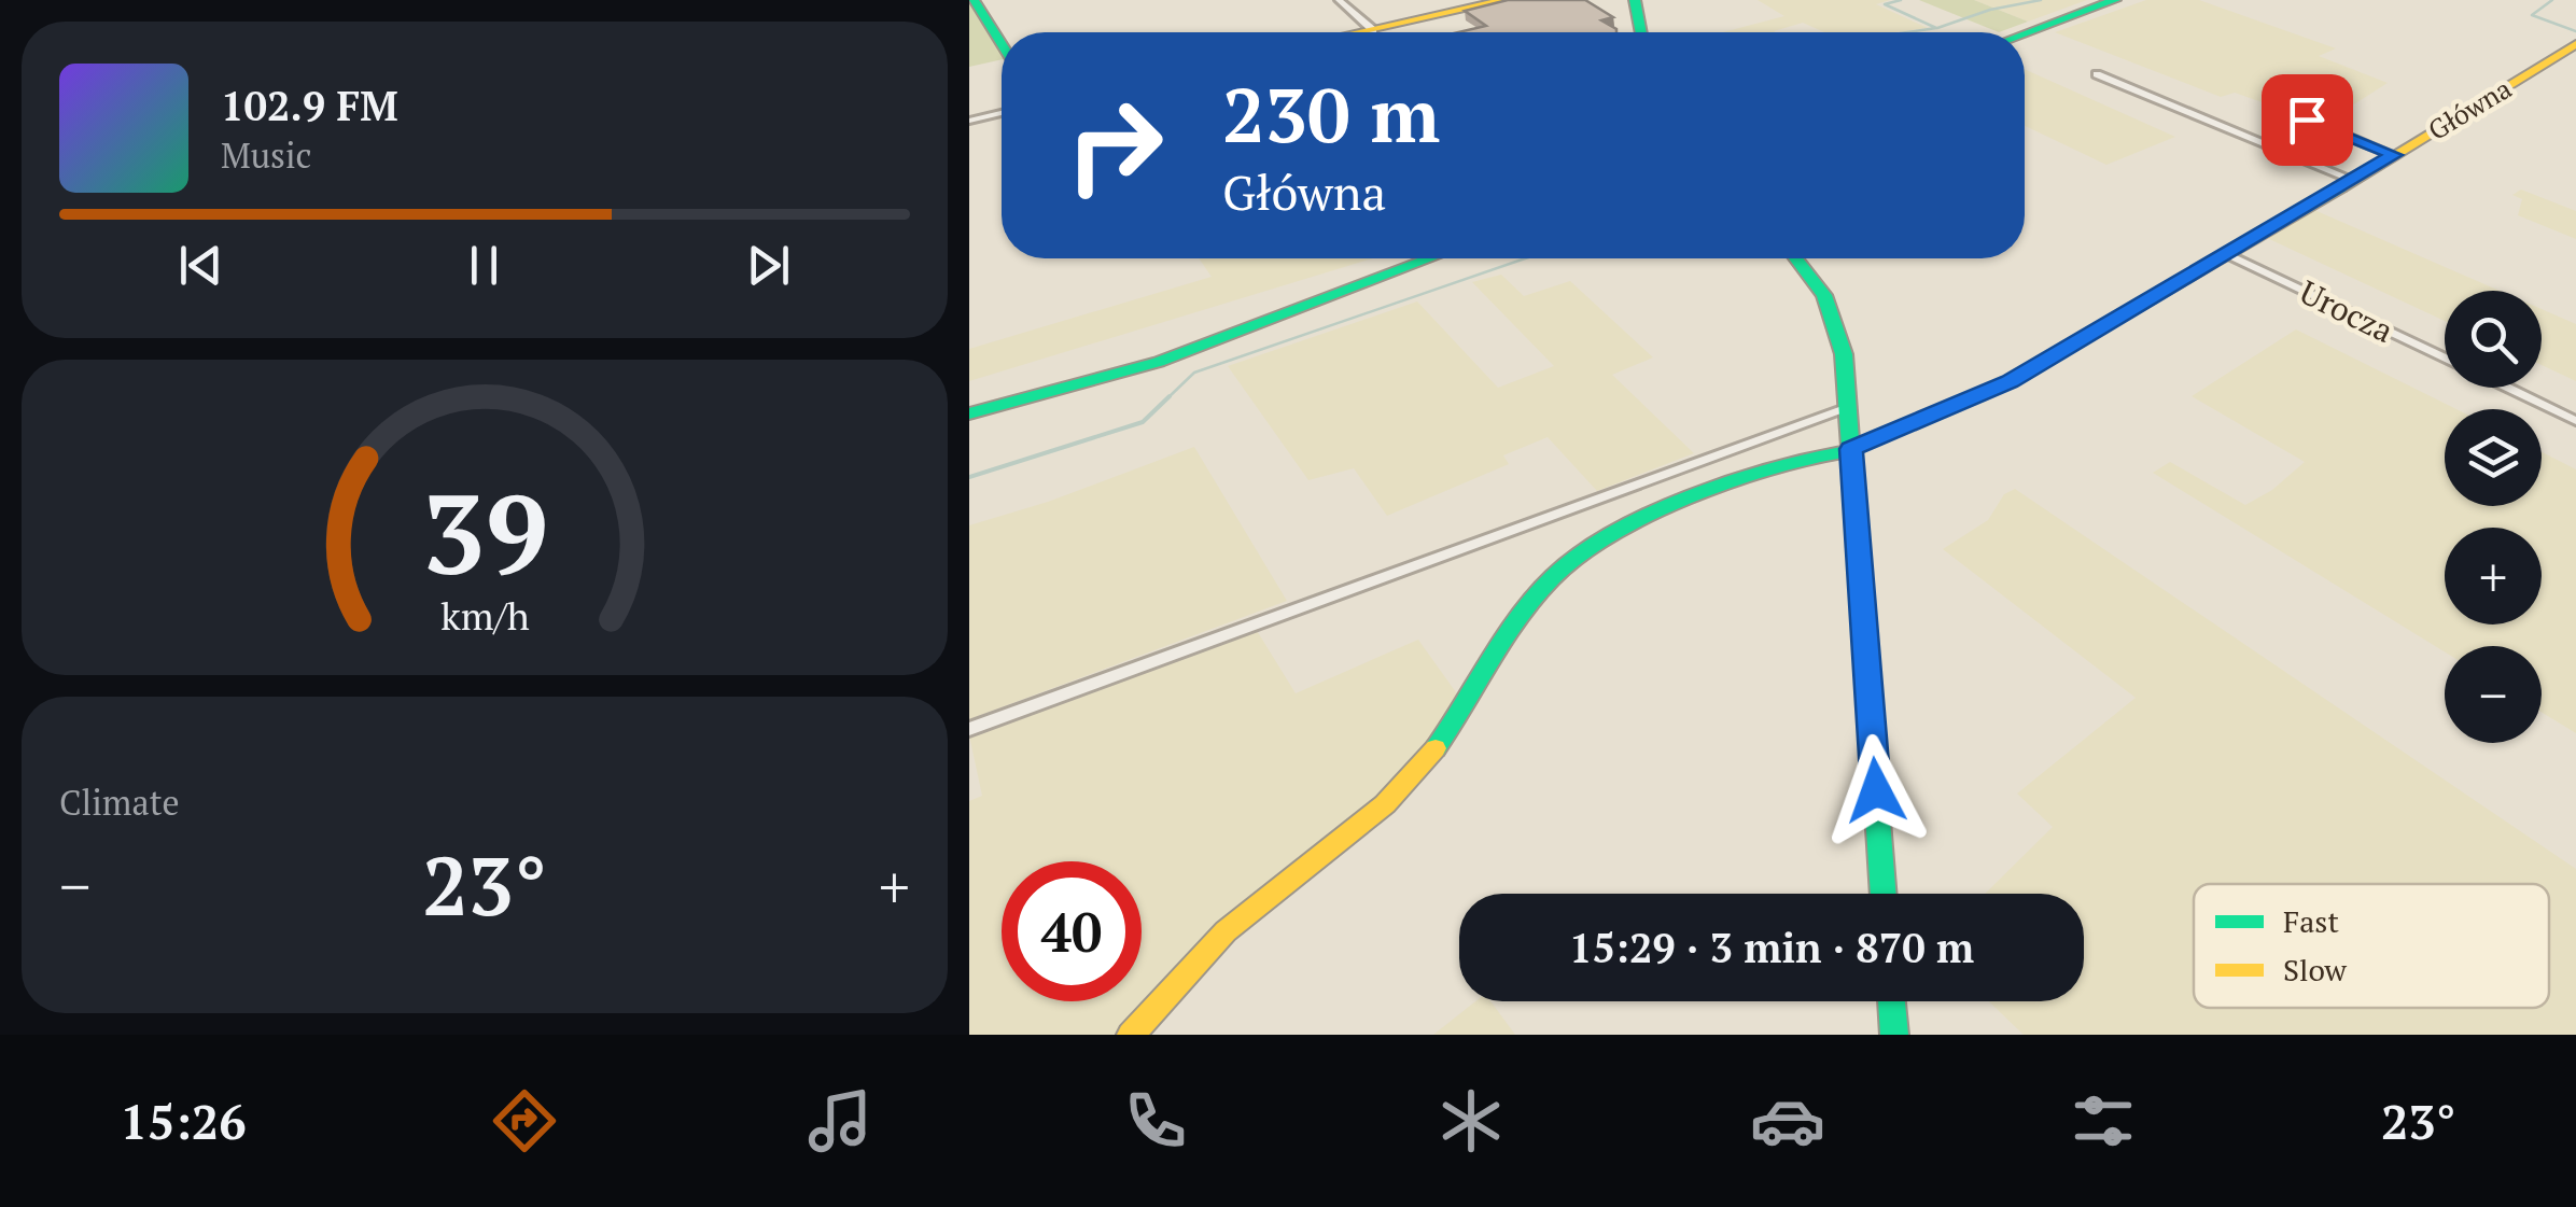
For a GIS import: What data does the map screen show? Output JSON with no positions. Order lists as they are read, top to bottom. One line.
{"streets":{"street":["Główna","Urocza"]},"crossings":[["Główna","Urocza"]],"legend":["Fast","Slow"],"page":{"turn":["230 m","Główna"],"song":["102.9 FM","Music"],"map_buttons":["+","−"],"tile":"Climate","heat":["−","23°","+"],"limit":"40","trip":"15:29 · 3 min · 870 m","tabs":["15:26","23°"],"gauge":["39","km/h"]}}
